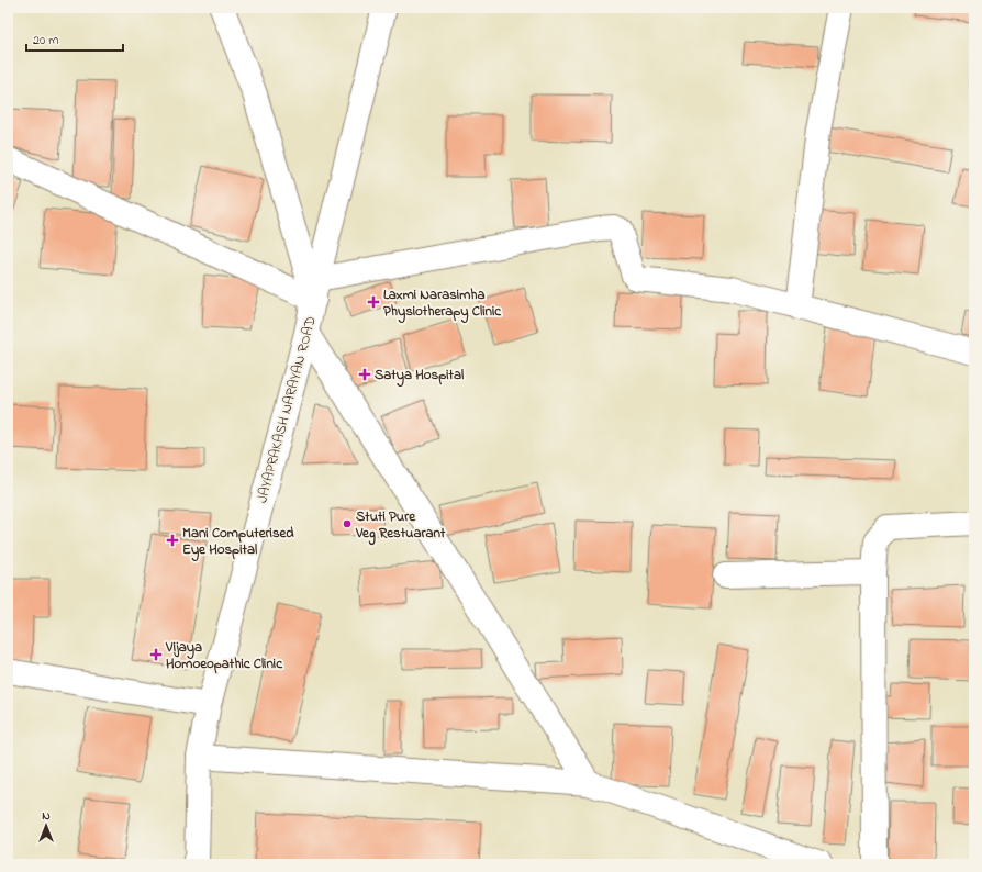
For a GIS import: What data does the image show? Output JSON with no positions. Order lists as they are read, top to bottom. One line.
{"streets":{"street":["JAYAPRAKASH NARAYAN ROAD"]},"places":{"health":["Laxmi Narasimha Physiotherapy Clinic","Satya Hospital","Mani Computerised Eye Hospital","Vijaya Homoeopathic Clinic"],"other":["Stuti Pure Veg Restuarant"]},"scale_bar":"20 m","north":"top"}
